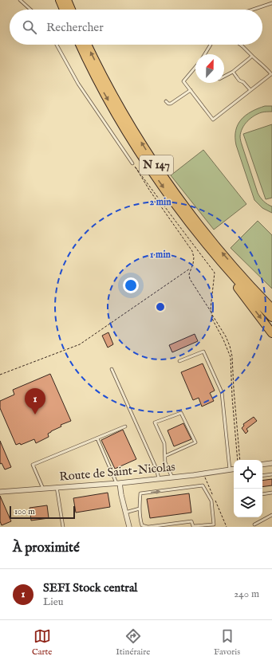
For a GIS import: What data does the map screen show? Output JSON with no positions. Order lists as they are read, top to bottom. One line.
{"streets":{"highway":["N 147"],"street":["Route de Saint-Nicolas"]},"scale_bar":"100 m","north":"top","page":{"search":"Rechercher","pins":"1","scale":"100 m","heading":"À proximité","list":[{"mark":"1","name":"SEFI Stock central","note":"Lieu","value":"240 m"}],"nav":["Carte","Itinéraire","Favoris"]},"rings":["2 min","1 min"]}
